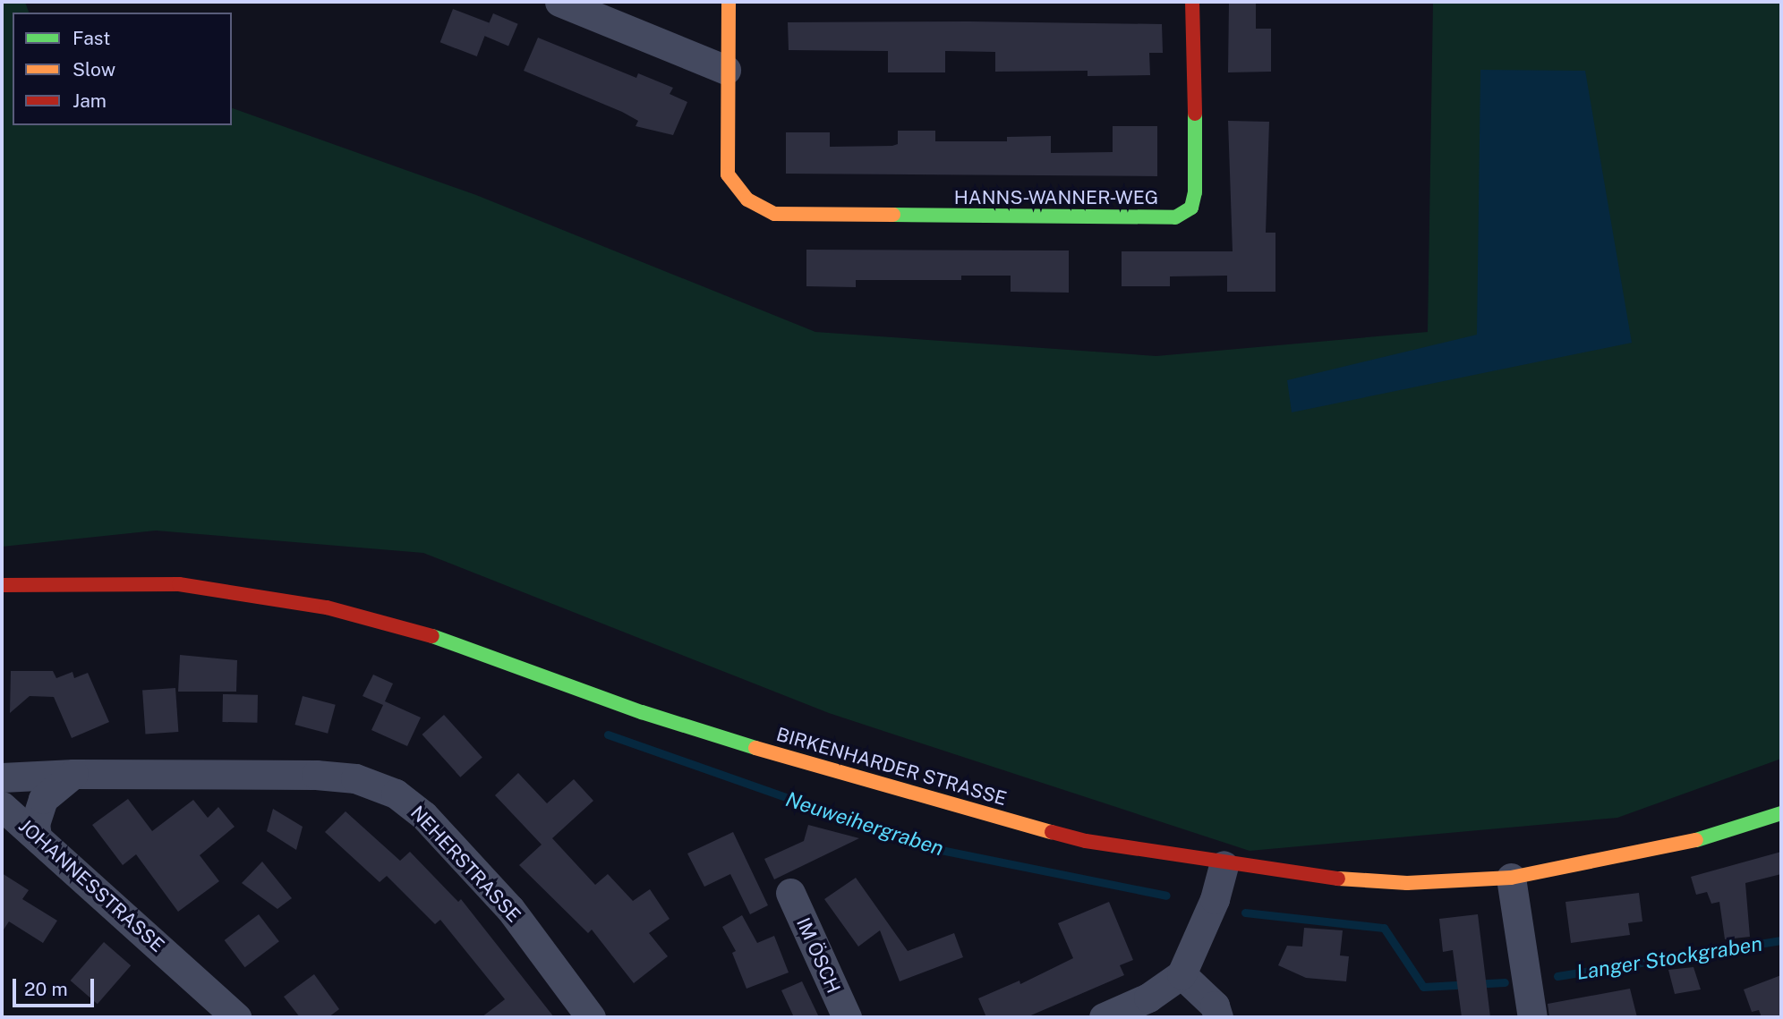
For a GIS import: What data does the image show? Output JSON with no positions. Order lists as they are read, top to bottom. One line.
{"streets":{"street":["HANNS-WANNER-WEG","BIRKENHARDER STRASSE","NEHERSTRASSE","JOHANNESSTRASSE","IM ÖSCH"]},"water":["Neuweihergraben","Langer Stockgraben"],"legend":["Fast","Slow","Jam"],"scale_bar":"20 m"}
